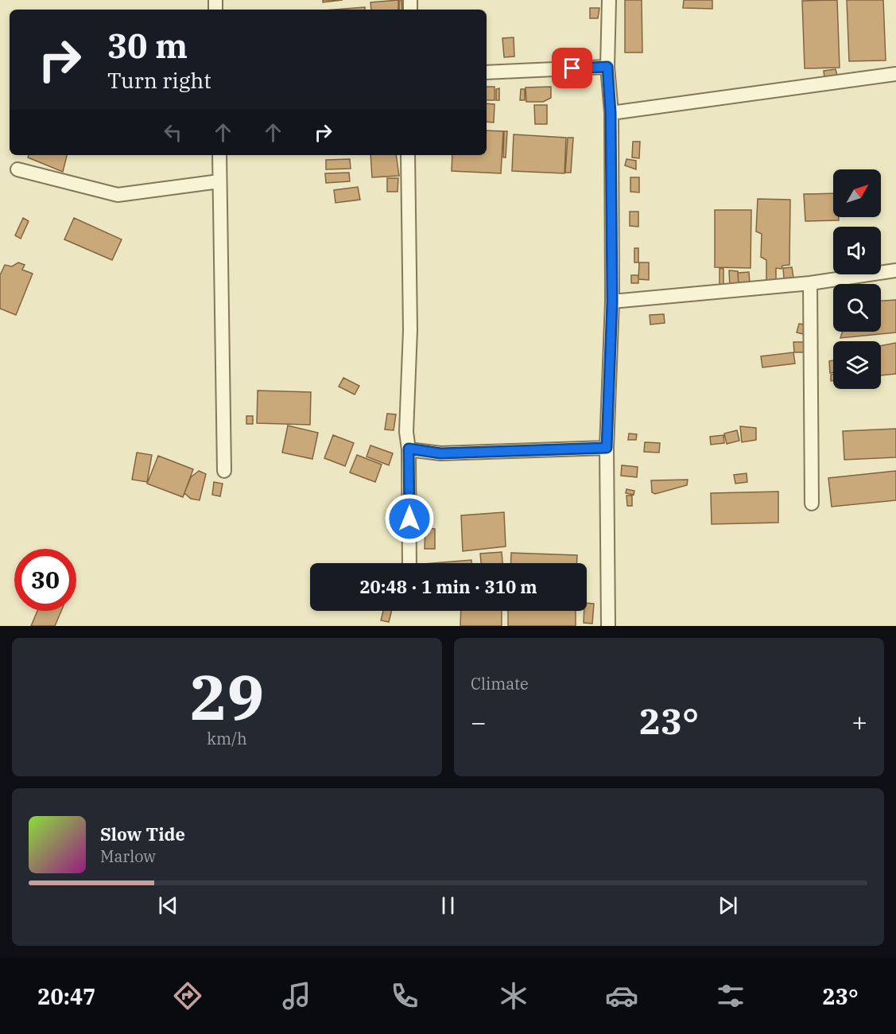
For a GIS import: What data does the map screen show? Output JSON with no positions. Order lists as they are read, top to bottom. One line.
{"north":"top right","page":{"turn":["30 m","Turn right"],"limit":"30","trip":"20:48 · 1 min · 310 m","tile":[["29","km/h"],"Climate"],"heat":["−","23°","+"],"song":["Slow Tide","Marlow"],"tabs":["20:47","23°"]}}
